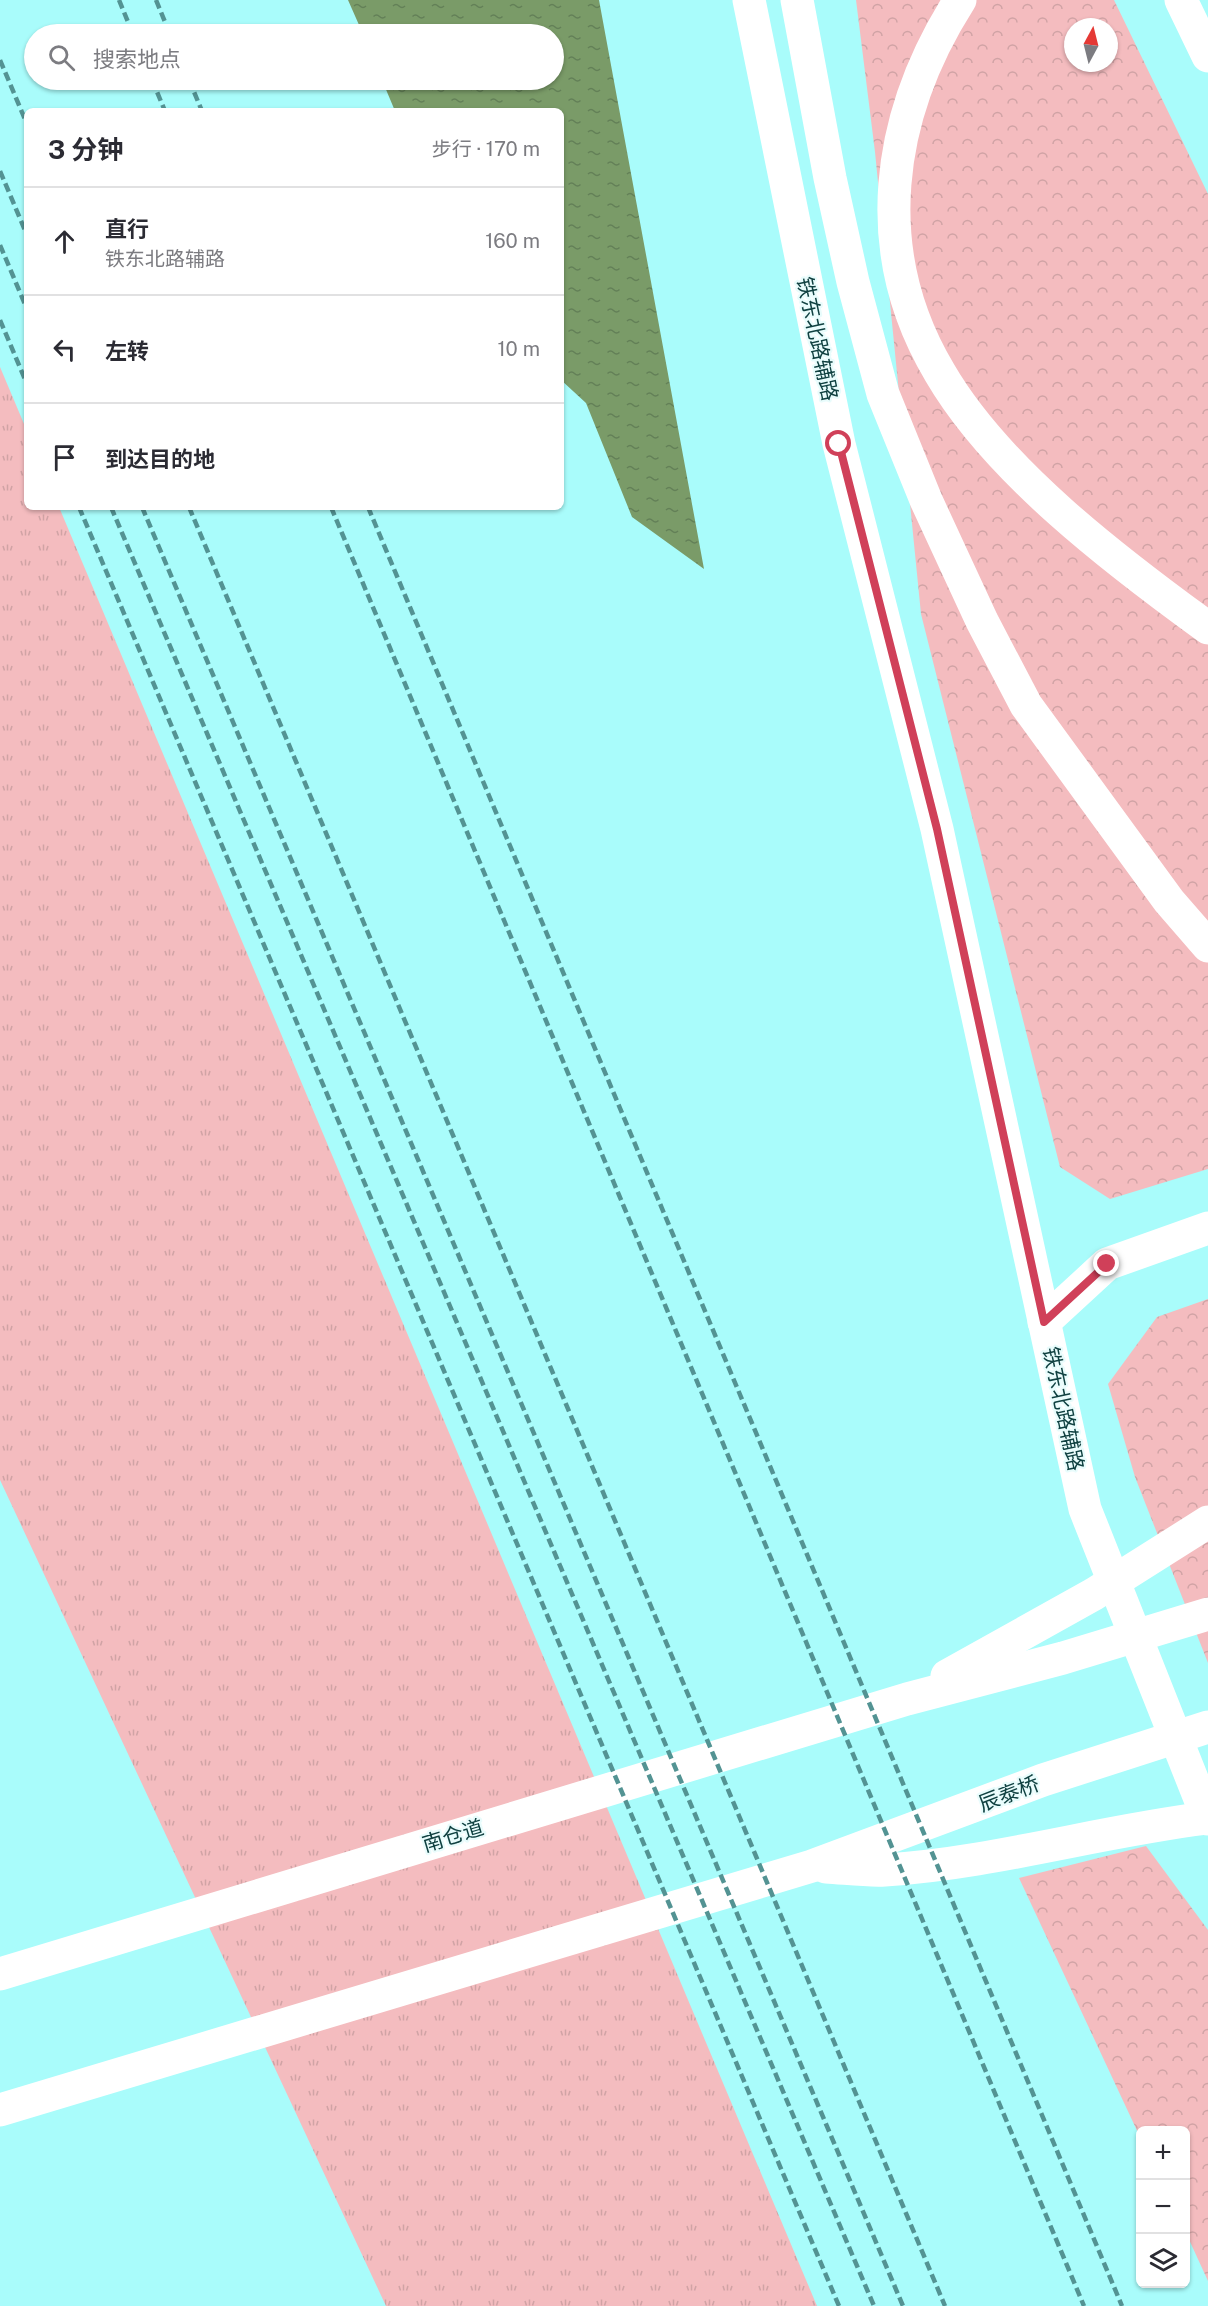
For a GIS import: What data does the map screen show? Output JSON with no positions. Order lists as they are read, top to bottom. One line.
{"streets":{"main road":["铁东北路辅路","辰泰桥","南仓道"]},"north":"top","page":{"search":"搜索地点","heading":["3 分钟","步行 · 170 m"],"list":[["直行","铁东北路辅路","160 m"],["左转","10 m"],"到达目的地"],"map_buttons":["+","−"]}}
